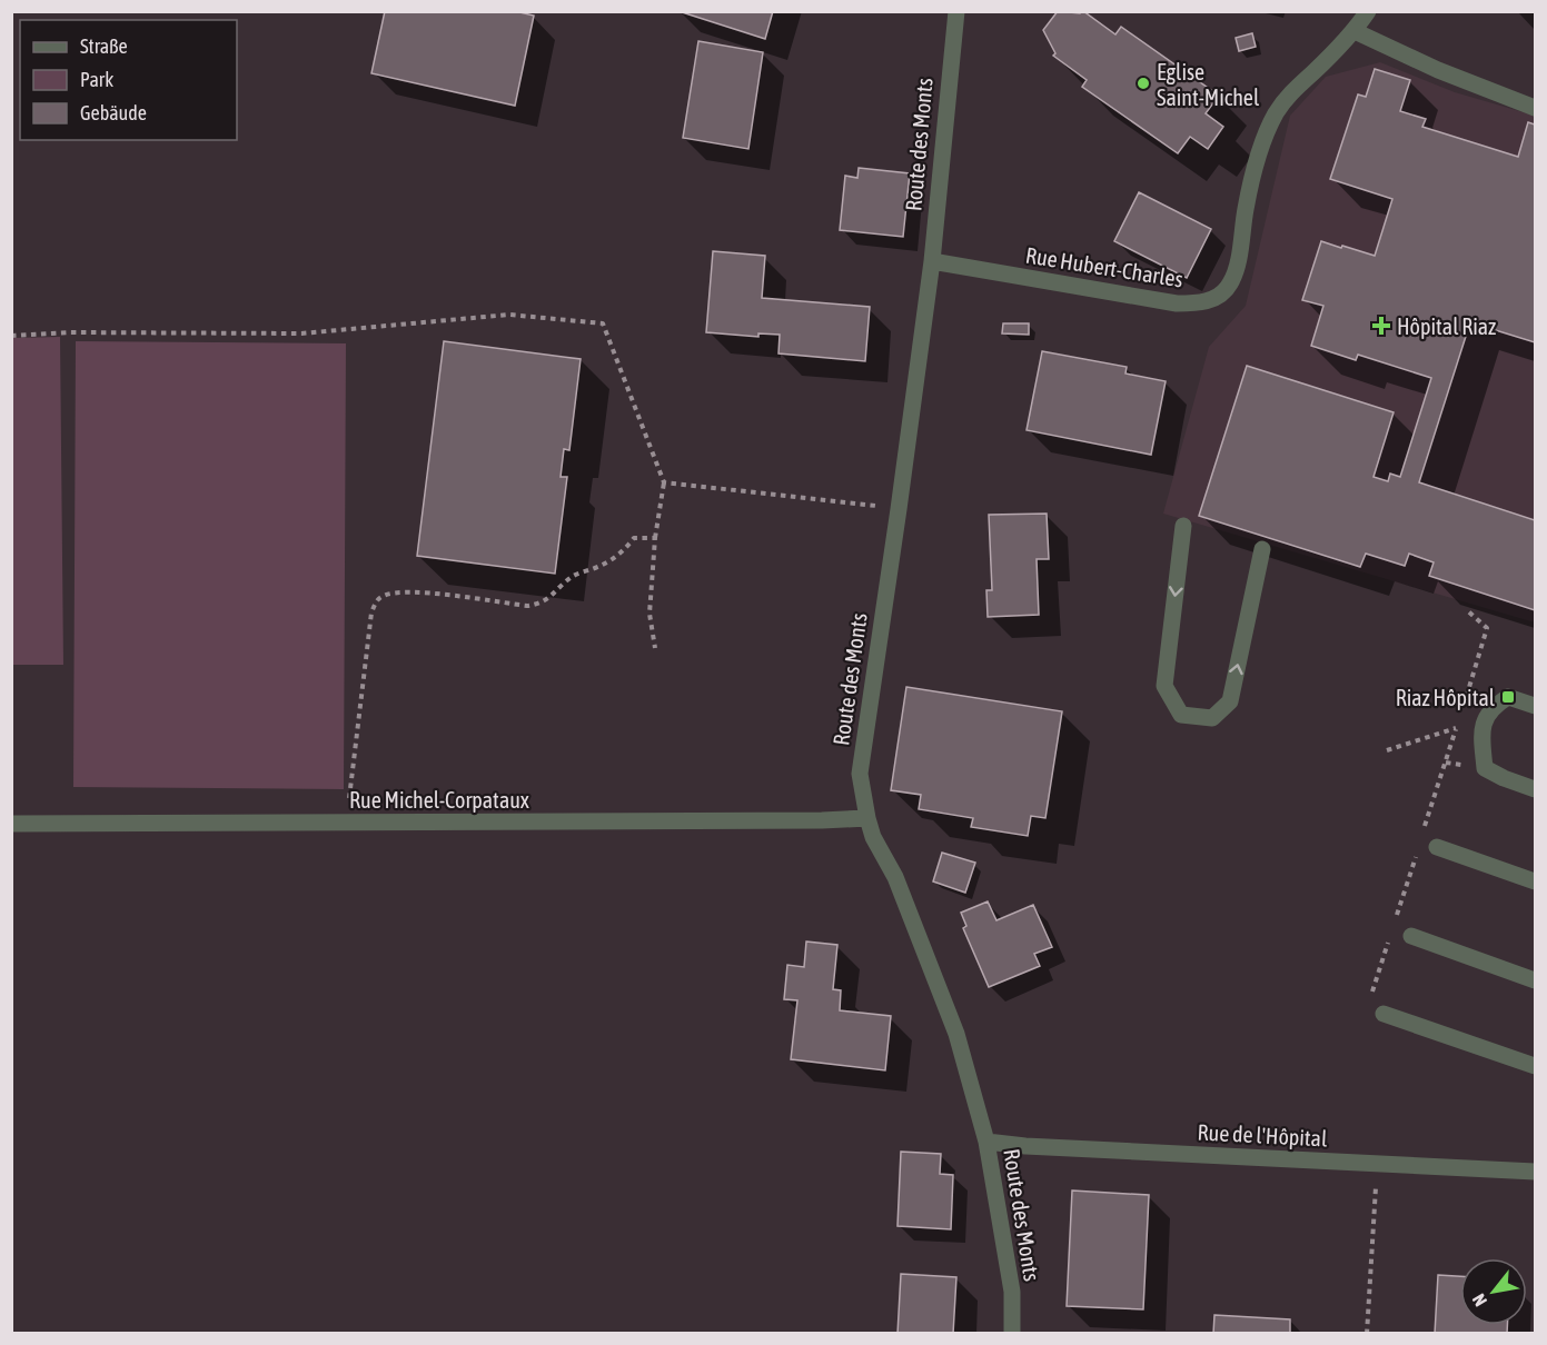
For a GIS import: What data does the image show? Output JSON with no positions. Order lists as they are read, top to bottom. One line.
{"streets":{"street":["Route des Monts","Rue Hubert-Charles","Rue Michel-Corpataux","Rue de l'Hôpital"]},"crossings":[["Route des Monts","Rue Hubert-Charles"],["Route des Monts","Rue Michel-Corpataux"],["Route des Monts","Rue de l'Hôpital"]],"places":{"other":["Eglise Saint-Michel"],"health":["Hôpital Riaz"],"transit":["Riaz Hôpital"]},"legend":["Straße","Park","Gebäude"],"north":"bottom left"}
